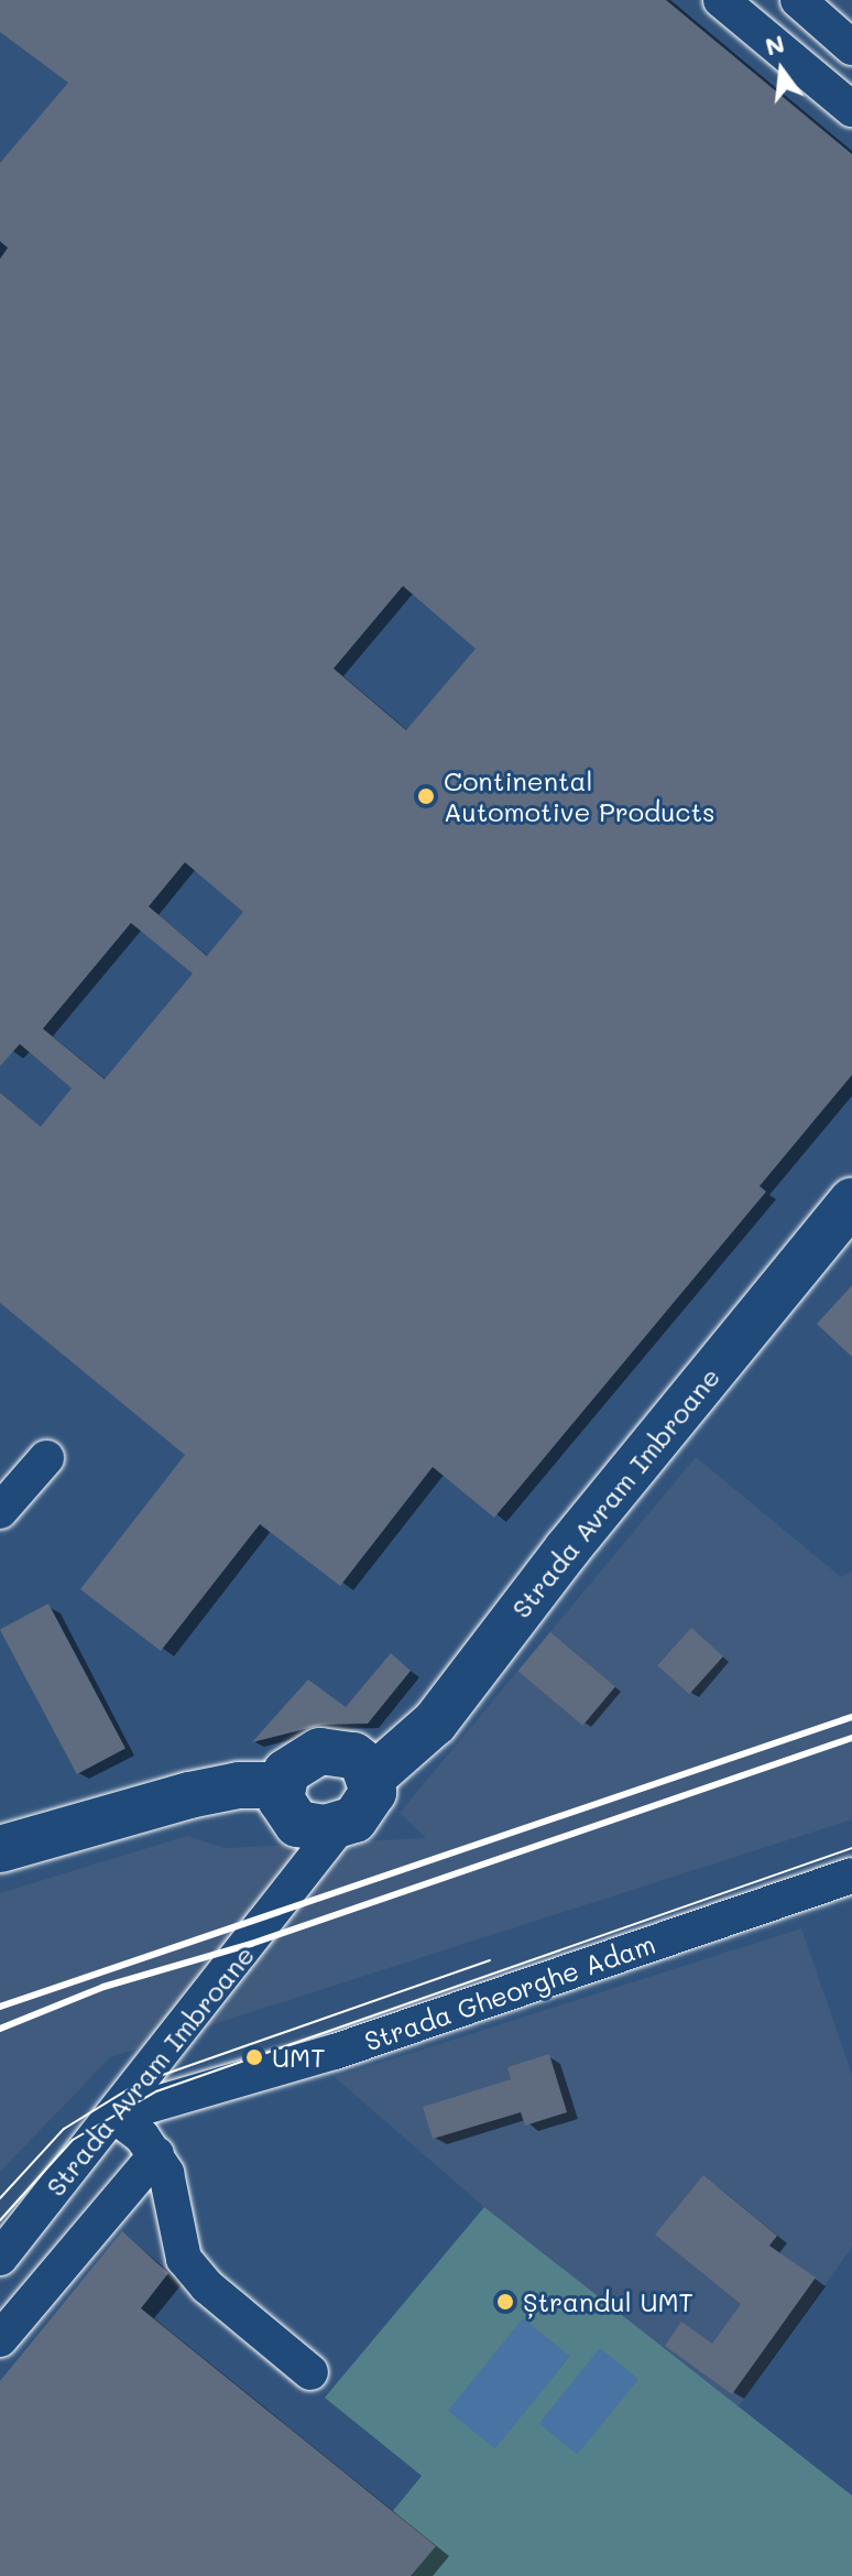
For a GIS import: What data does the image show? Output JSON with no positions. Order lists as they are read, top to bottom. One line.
{"streets":{"main road":["Strada Avram Imbroane"],"street":["Strada Gheorghe Adam"]},"crossings":[["Strada Avram Imbroane","Strada Gheorghe Adam"]],"places":["Continental Automotive Products","UMT","Ștrandul UMT"],"north":"top"}
